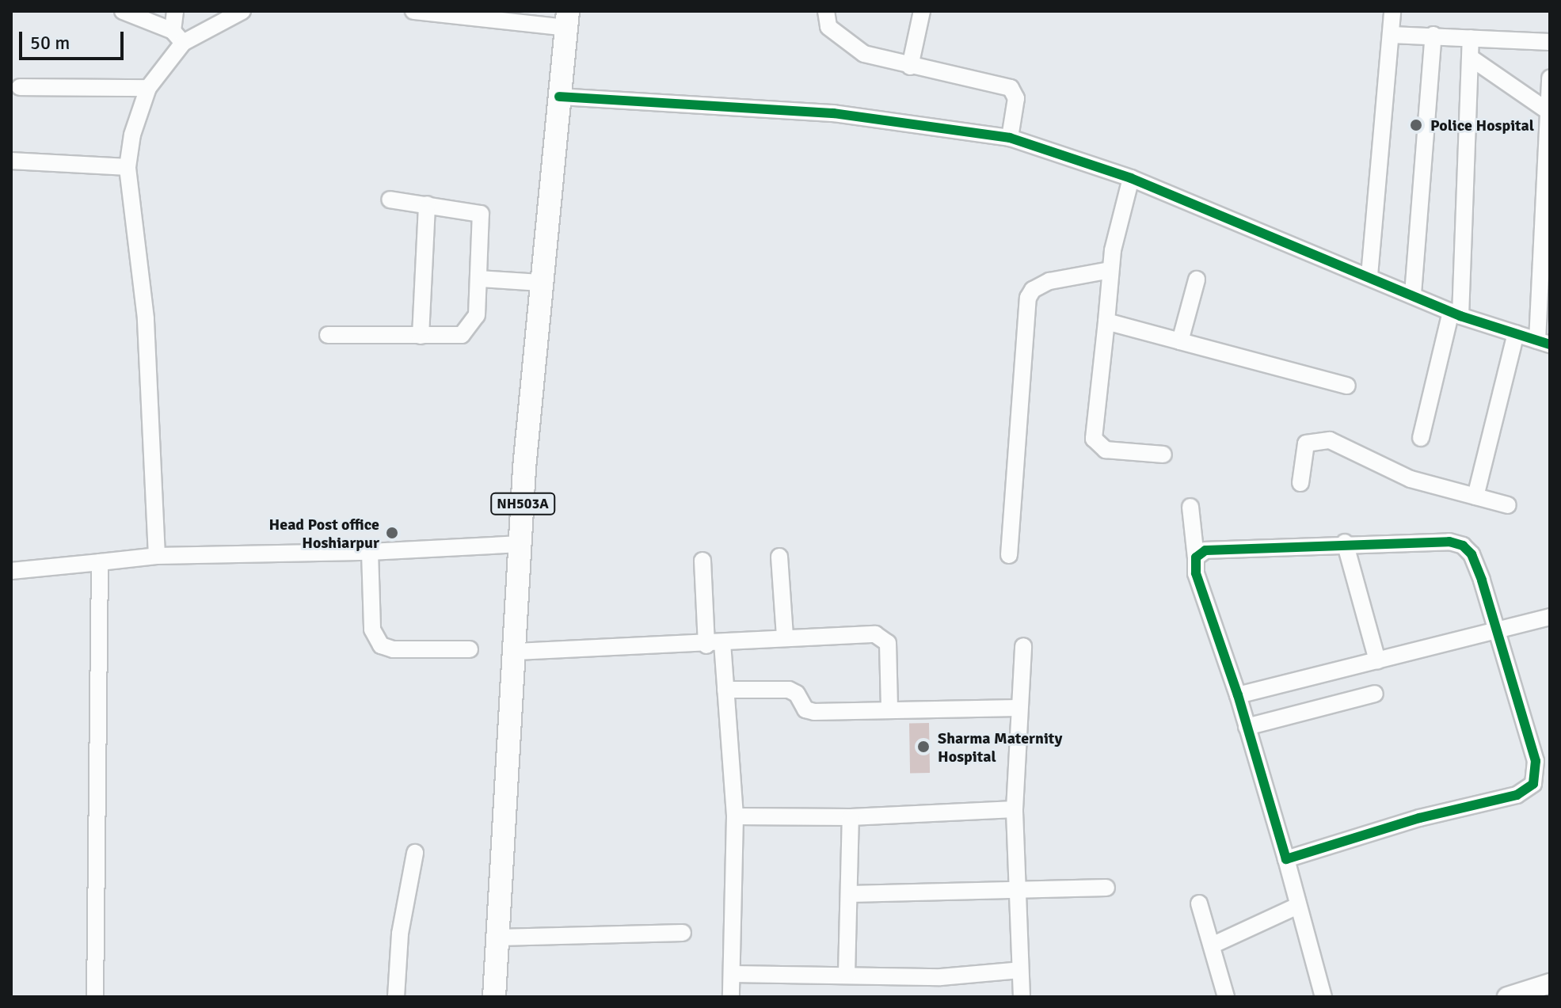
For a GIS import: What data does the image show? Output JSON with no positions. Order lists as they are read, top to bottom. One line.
{"streets":{"highway":["NH503A"]},"places":["Police Hospital","Head Post office Hoshiarpur","Sharma Maternity Hospital"],"scale_bar":"50 m"}
